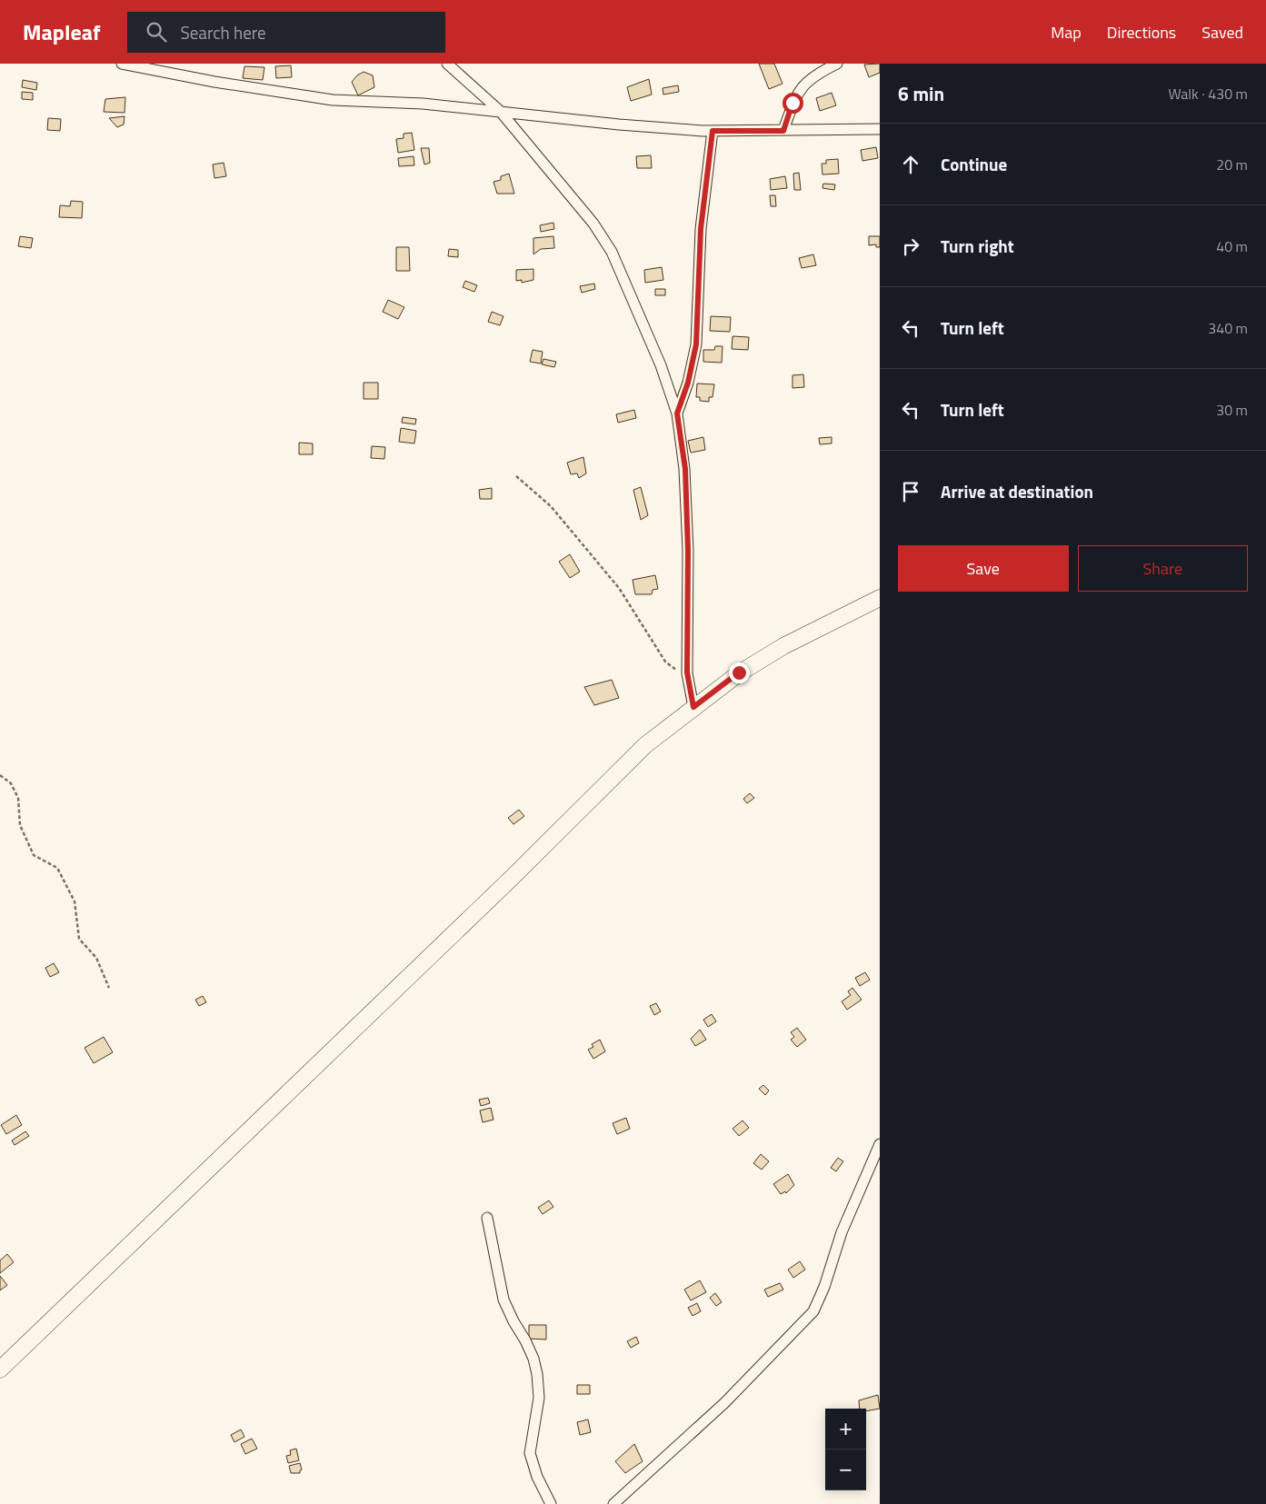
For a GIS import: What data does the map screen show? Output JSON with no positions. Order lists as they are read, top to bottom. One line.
{"page":{"header":"Mapleaf","search":"Search here","nav":["Map","Directions","Saved"],"heading":["6 min","Walk · 430 m"],"list":[["Continue","20 m"],["Turn right","40 m"],["Turn left","340 m"],["Turn left","30 m"],"Arrive at destination"],"buttons":["Save","Share"],"map_buttons":["+","−"]}}
